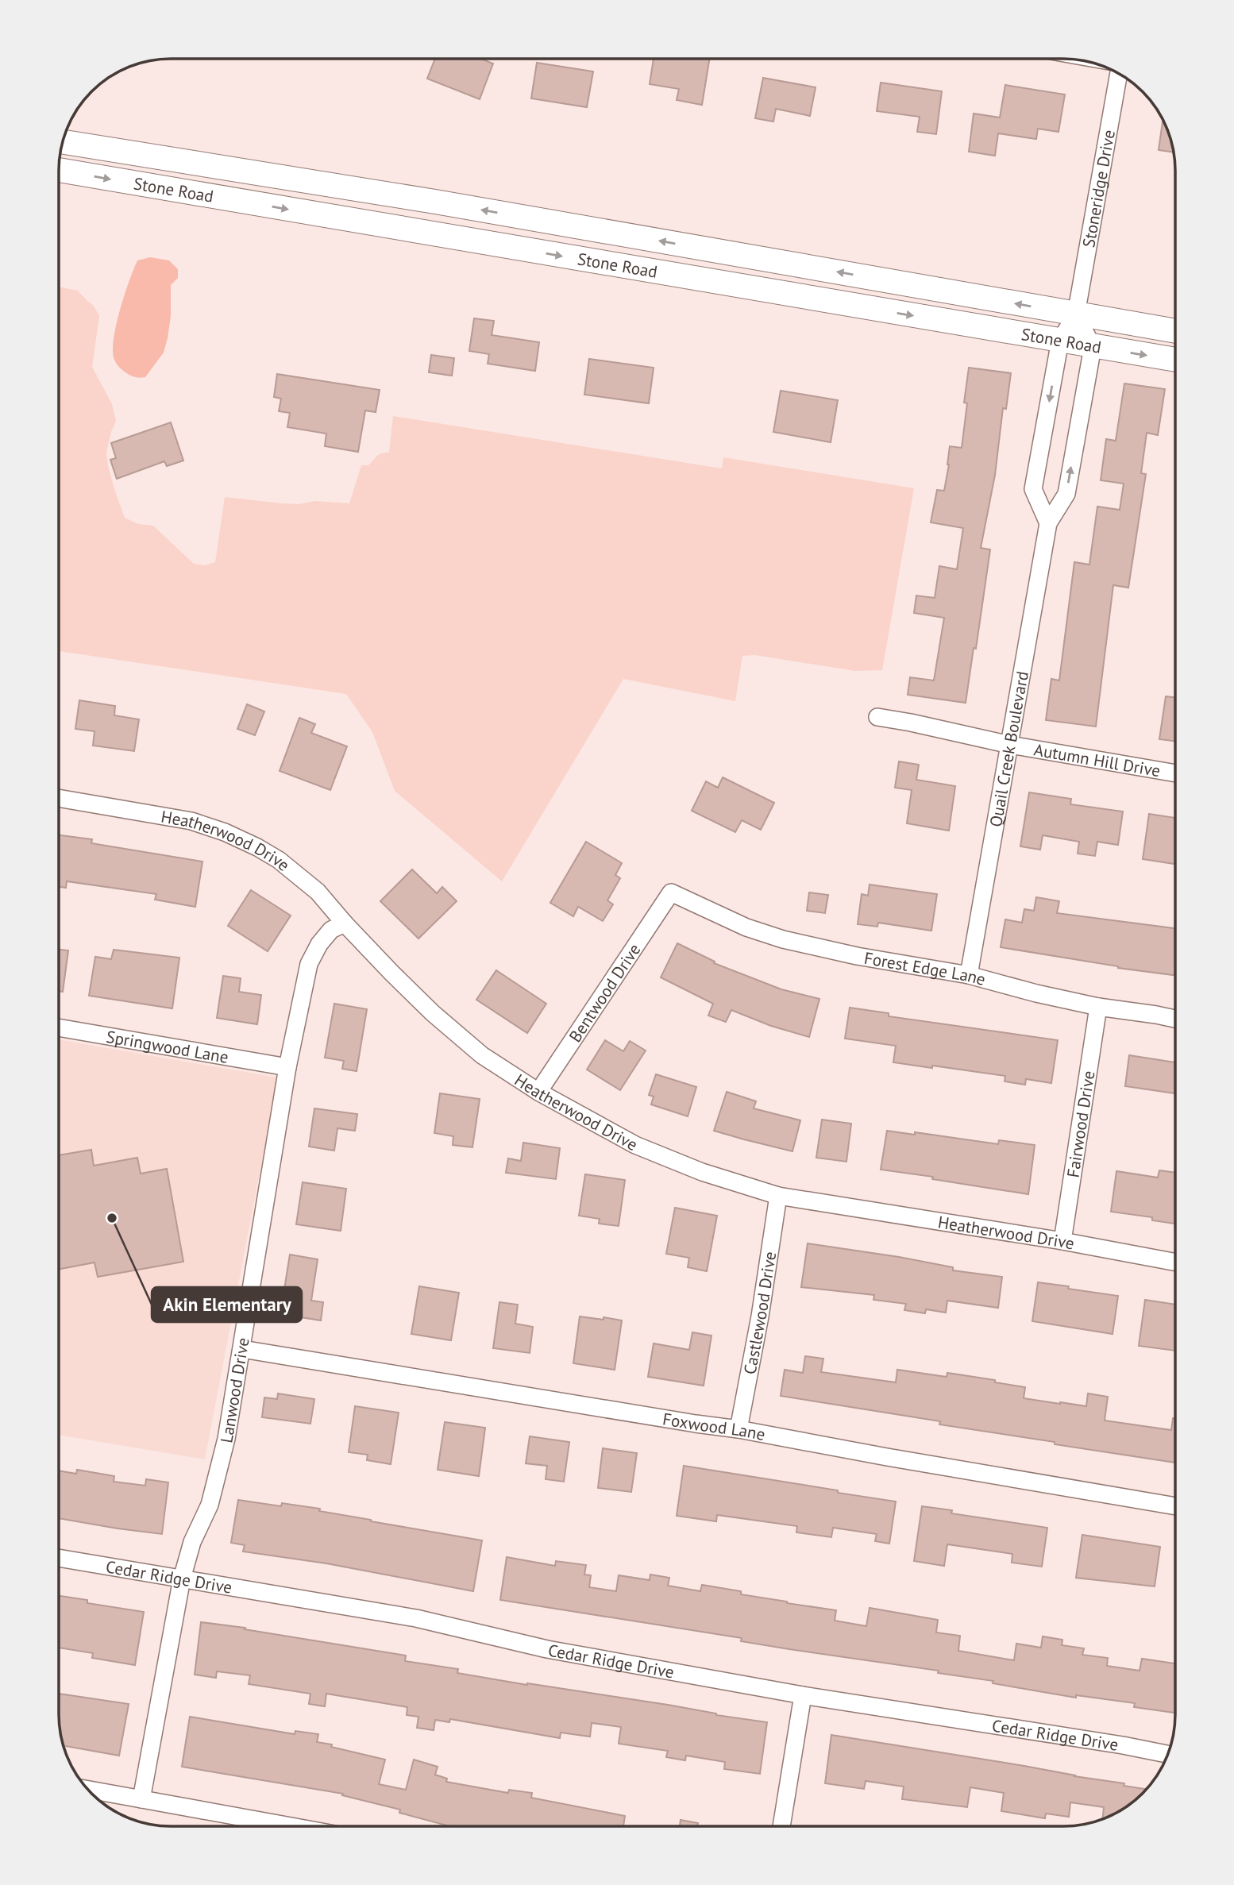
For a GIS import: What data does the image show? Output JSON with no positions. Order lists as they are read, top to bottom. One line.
{"streets":{"main road":["Stone Road"],"street":["Stoneridge Drive","Quail Creek Boulevard","Autumn Hill Drive","Heatherwood Drive","Forest Edge Lane","Bentwood Drive","Springwood Lane","Fairwood Drive","Castlewood Drive","Lanwood Drive","Foxwood Lane","Cedar Ridge Drive"]},"crossings":[["Stoneridge Drive","Stone Road"],["Stone Road","Quail Creek Boulevard"],["Quail Creek Boulevard","Autumn Hill Drive"],["Quail Creek Boulevard","Forest Edge Lane"],["Heatherwood Drive","Bentwood Drive"],["Heatherwood Drive","Fairwood Drive"],["Heatherwood Drive","Castlewood Drive"],["Heatherwood Drive","Lanwood Drive"],["Forest Edge Lane","Bentwood Drive"],["Forest Edge Lane","Fairwood Drive"],["Springwood Lane","Lanwood Drive"],["Castlewood Drive","Foxwood Lane"],["Lanwood Drive","Foxwood Lane"],["Lanwood Drive","Cedar Ridge Drive"]],"places":["Akin Elementary"]}
